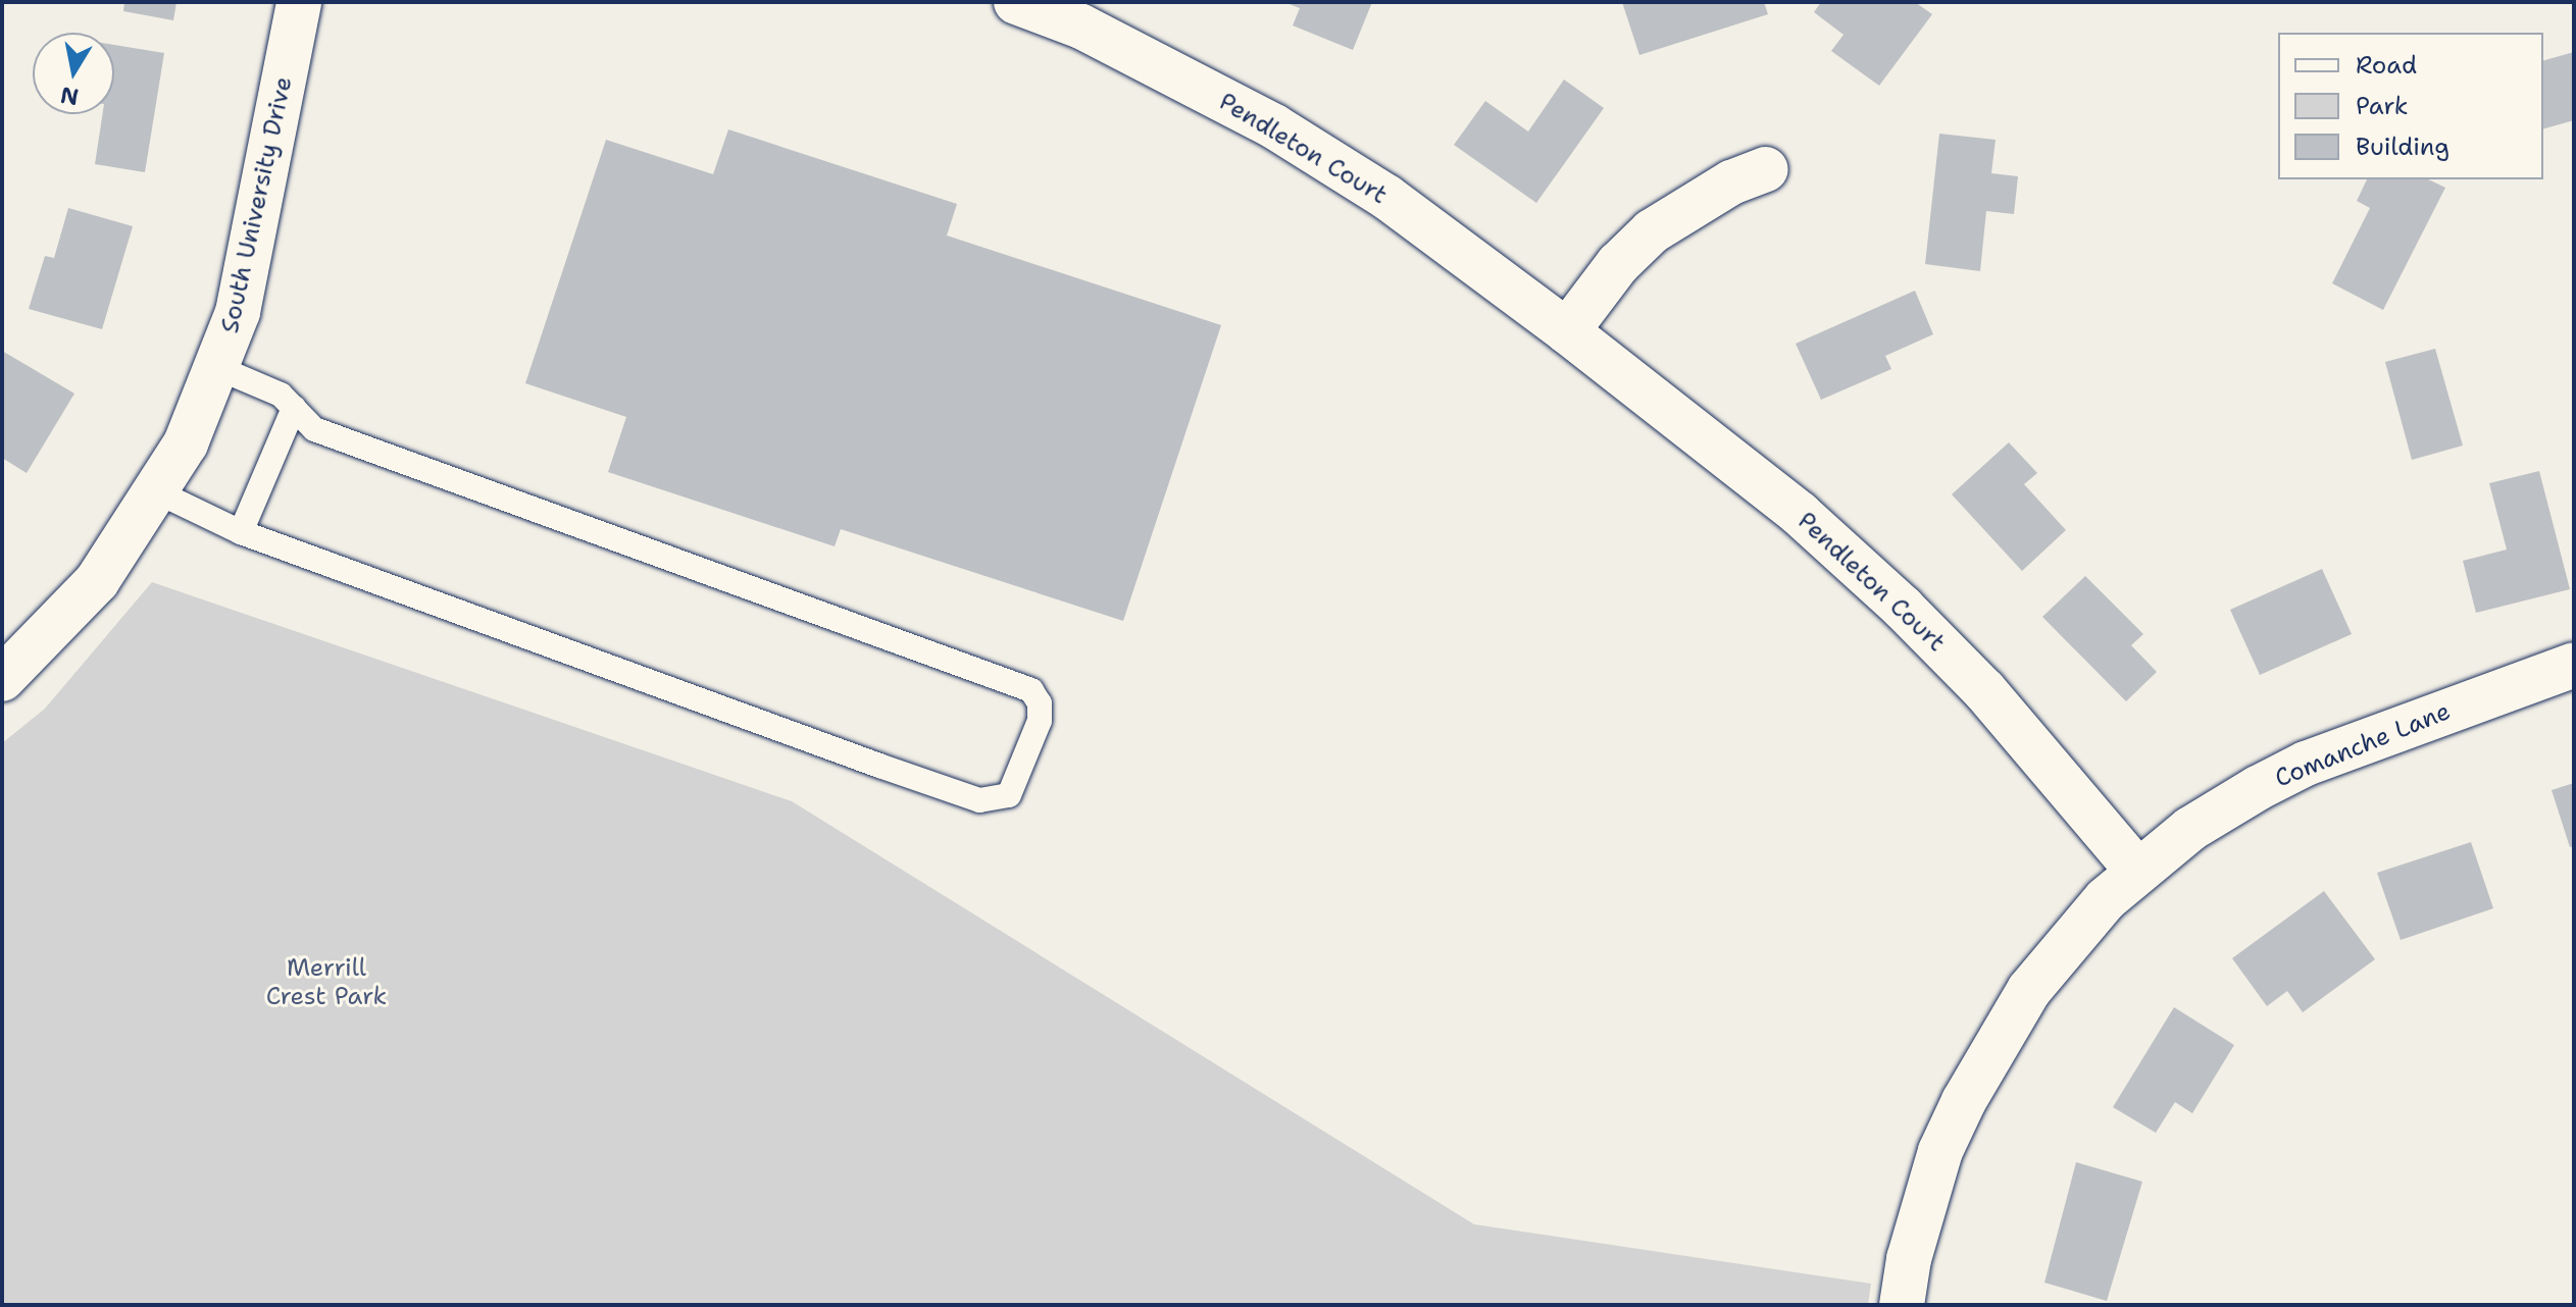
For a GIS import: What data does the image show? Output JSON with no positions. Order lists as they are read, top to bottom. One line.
{"streets":{"street":["Pendleton Court","South University Drive","Comanche Lane"]},"crossings":[["Pendleton Court","Comanche Lane"]],"parks":["Merrill Crest Park"],"legend":["Road","Park","Building"],"north":"bottom"}
